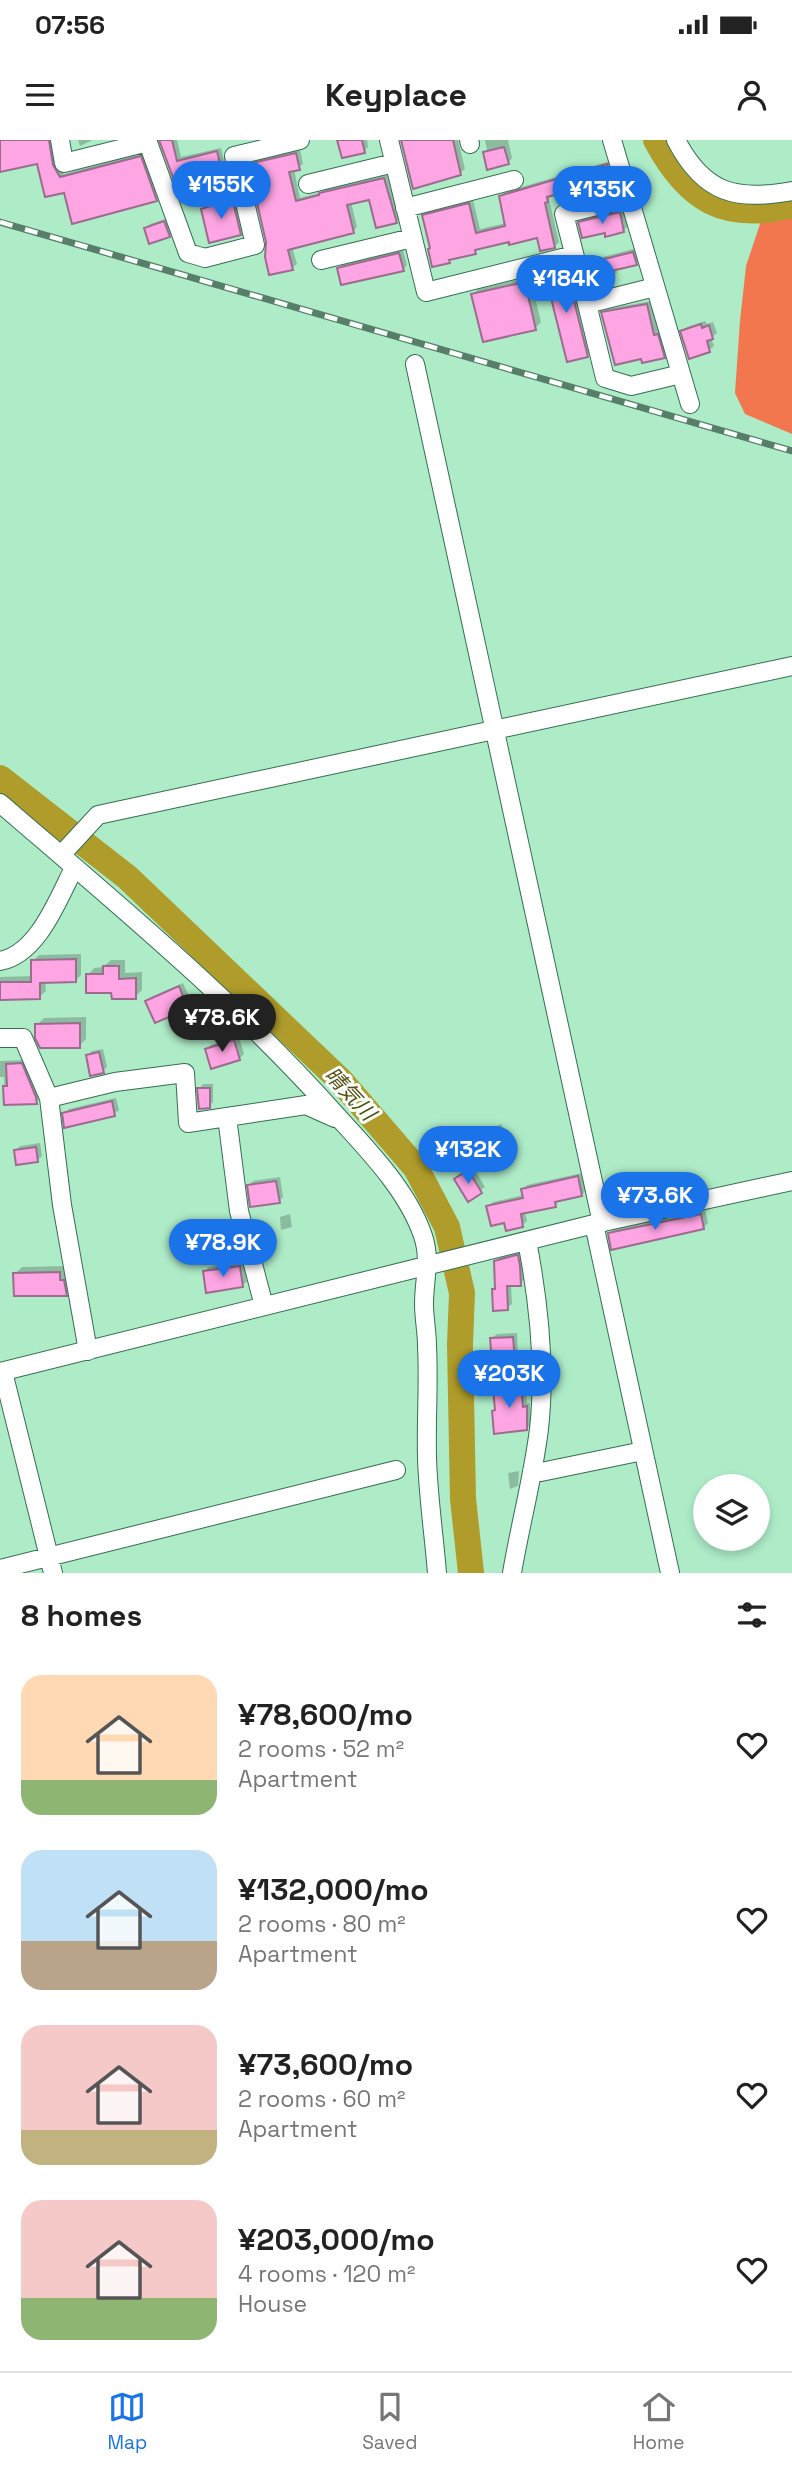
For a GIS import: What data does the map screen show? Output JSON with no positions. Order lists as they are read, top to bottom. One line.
{"water":["晴気川"],"page":{"status":"07:56","header":"Keyplace","price":["¥155K","¥135K","¥184K","¥78.6K","¥132K","¥73.6K","¥78.9K","¥203K"],"heading":"8 homes","list":[{"name":"¥78,600/mo","note":"2 rooms · 52 m² · Apartment"},{"name":"¥132,000/mo","note":"2 rooms · 80 m² · Apartment"},{"name":"¥73,600/mo","note":"2 rooms · 60 m² · Apartment"},{"name":"¥203,000/mo","note":"4 rooms · 120 m² · House"}],"tabs":["Map","Saved","Home"]}}
